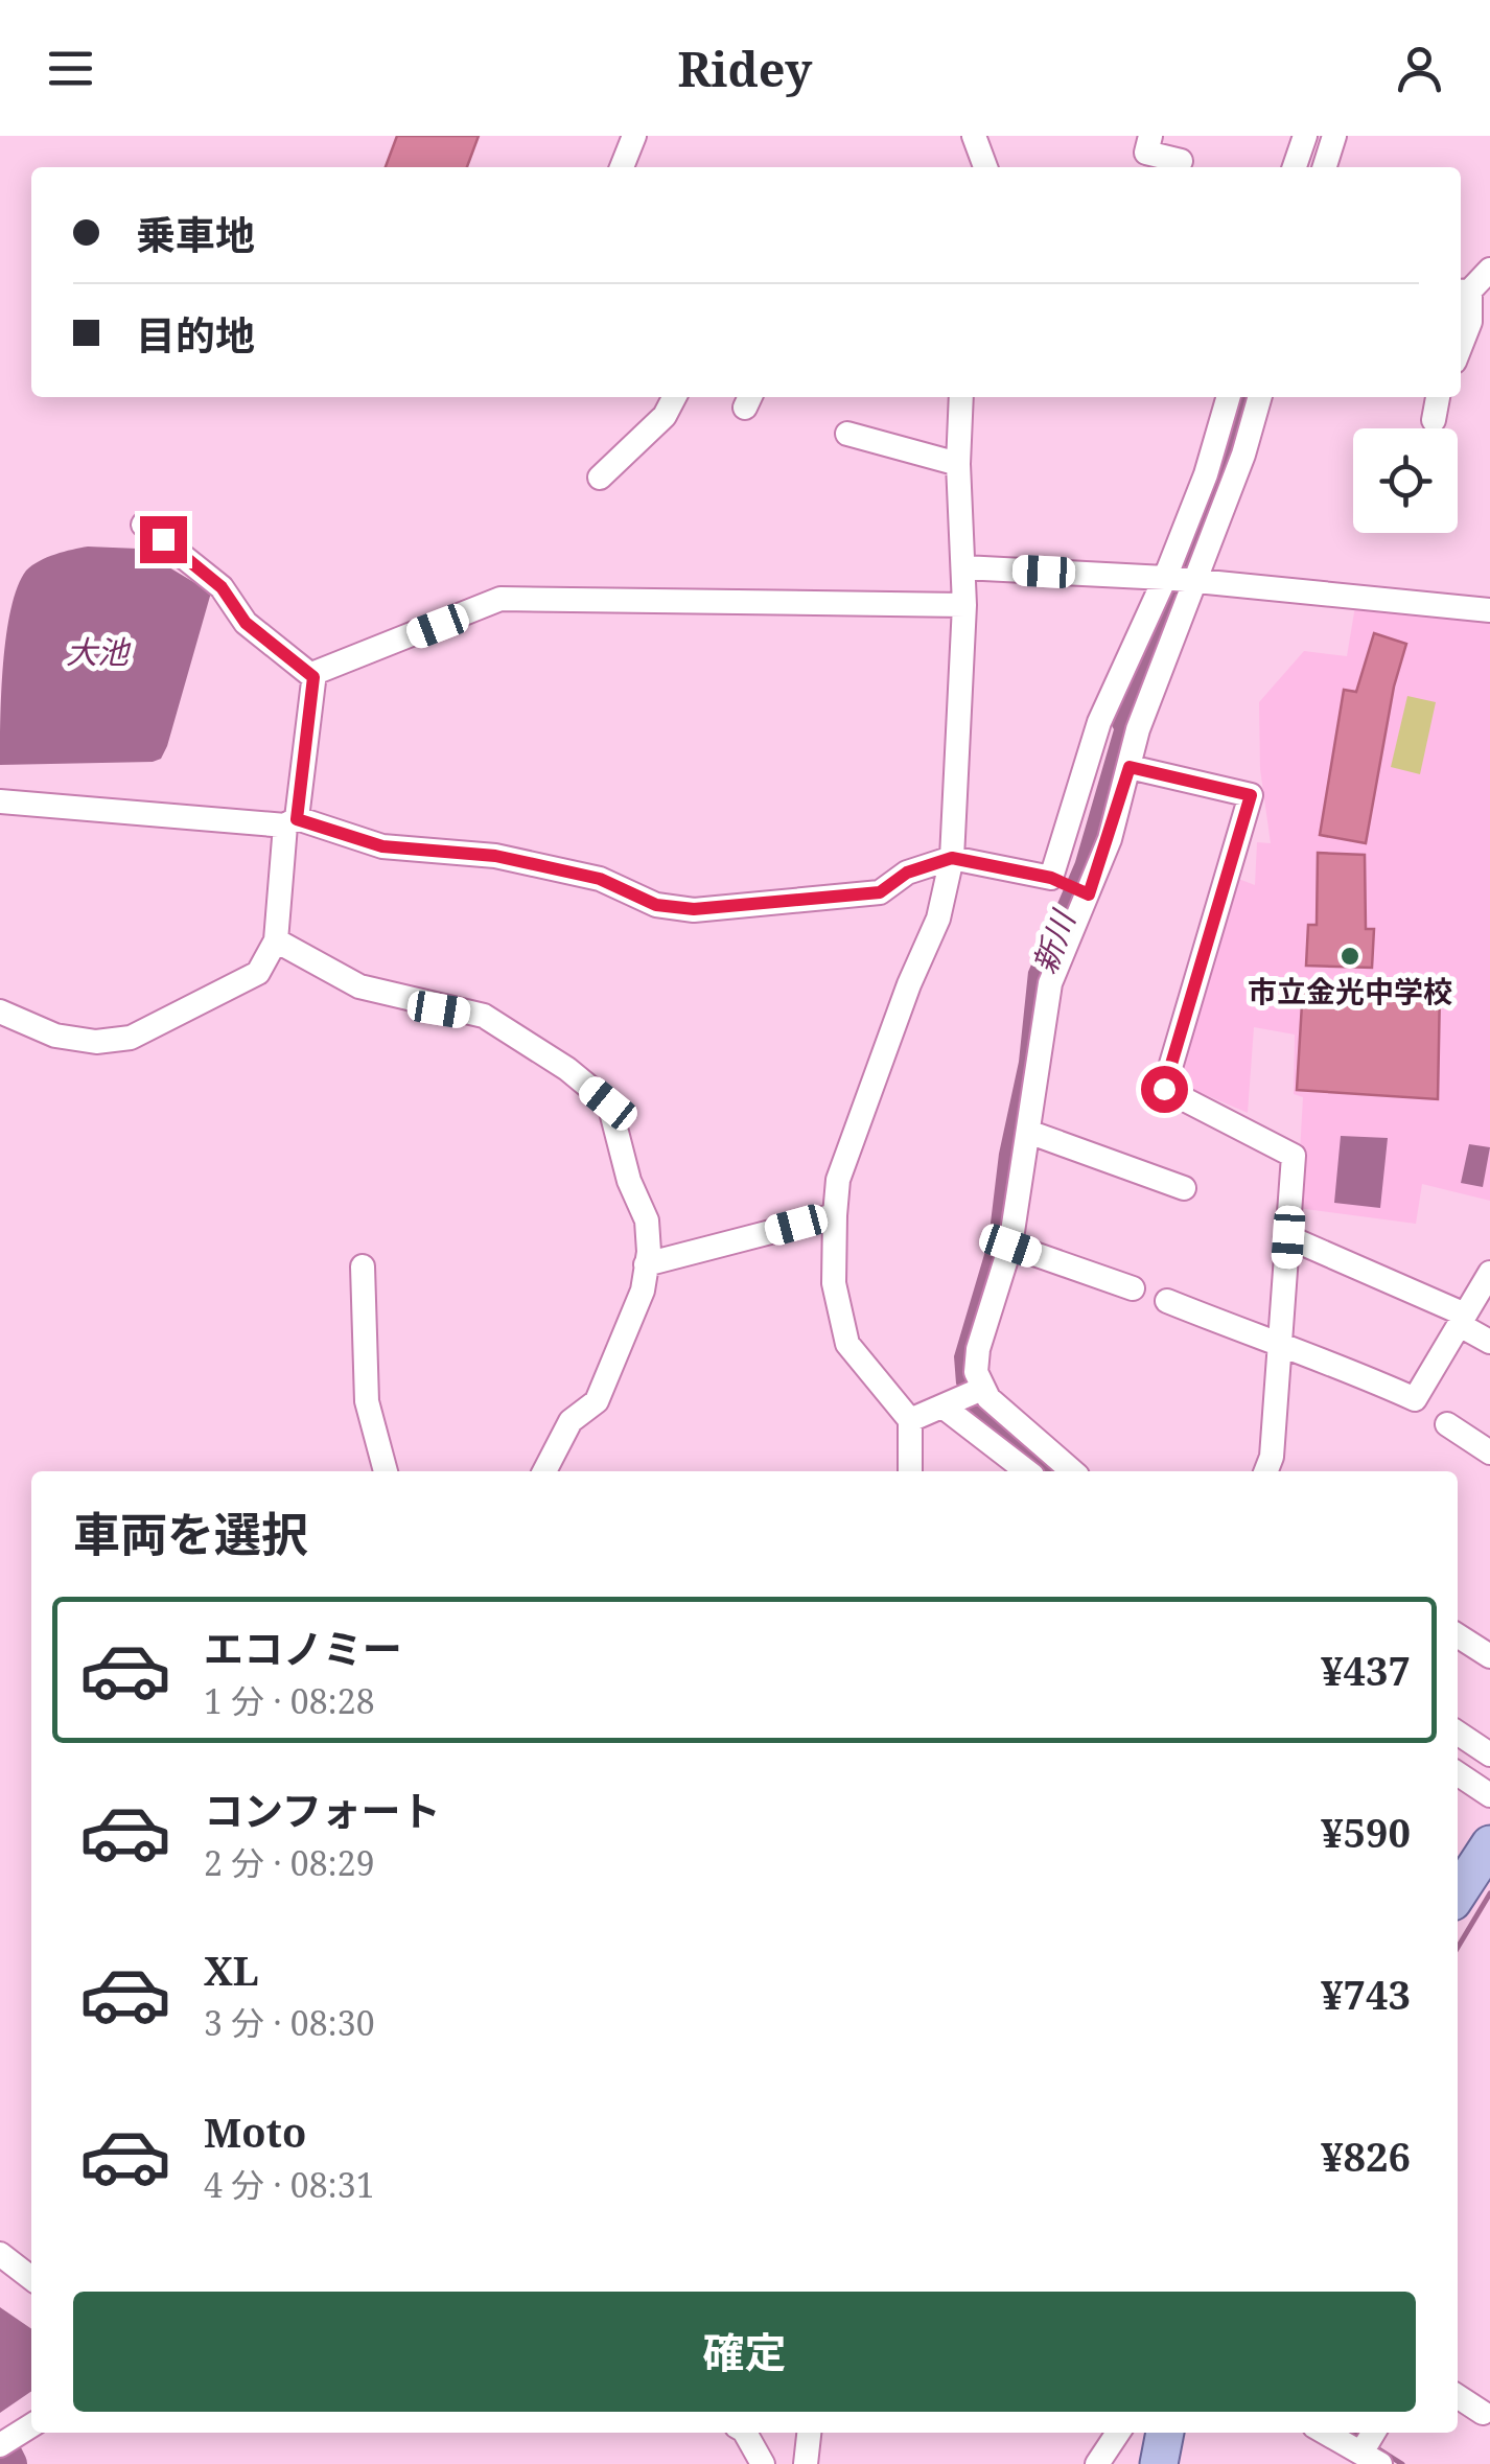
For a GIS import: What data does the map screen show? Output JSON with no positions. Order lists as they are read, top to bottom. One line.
{"water":["大池","新川"],"places":["市立金光中学校"],"page":{"header":"Ridey","banner":["乗車地","目的地"],"heading":"車両を選択","list":[{"name":"エコノミー","note":"1 分 · 08:28","value":"¥437"},{"name":"コンフォート","note":"2 分 · 08:29","value":"¥590"},{"name":"XL","note":"3 分 · 08:30","value":"¥743"},{"name":"Moto","note":"4 分 · 08:31","value":"¥826"}],"buttons":"確定"}}
